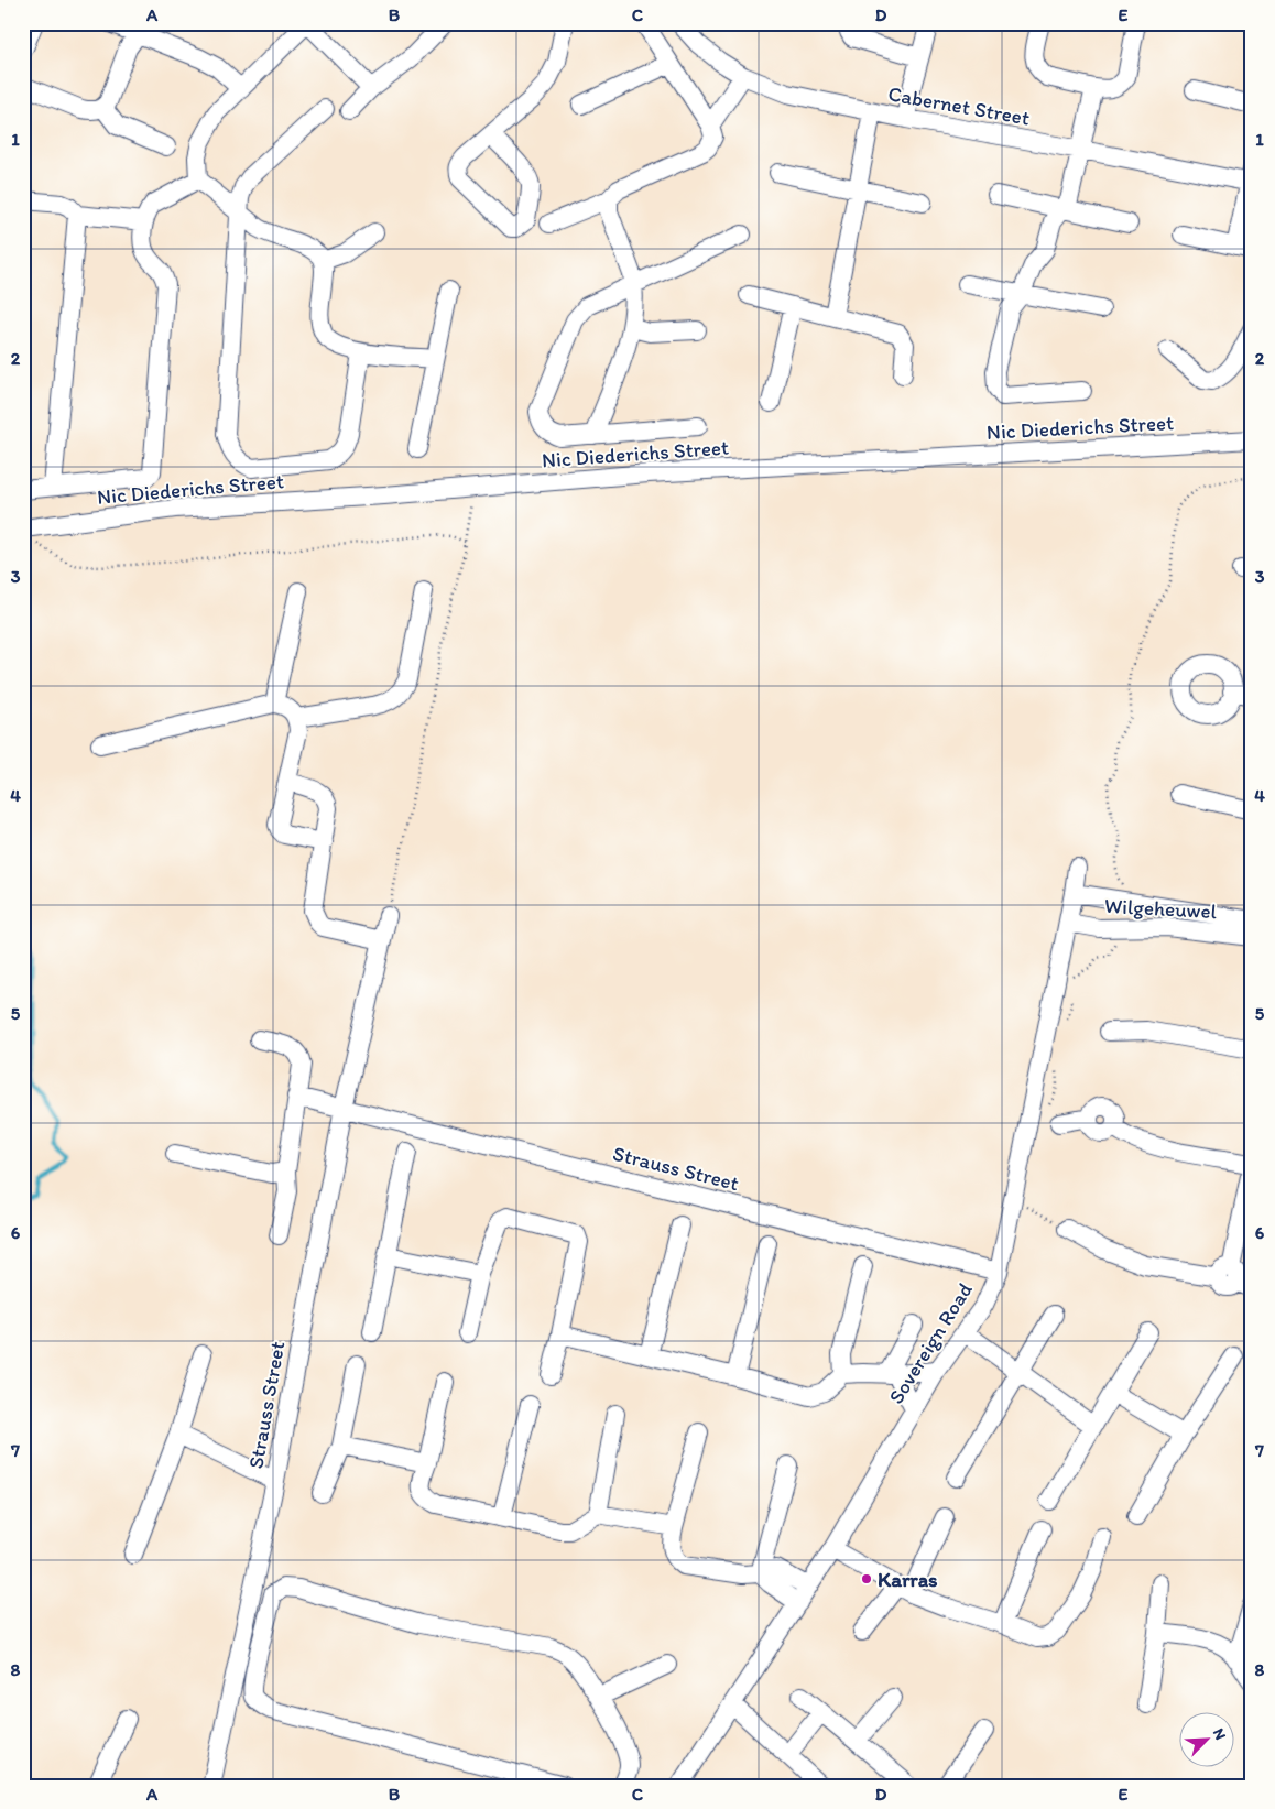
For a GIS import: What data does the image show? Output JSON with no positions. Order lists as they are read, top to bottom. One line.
{"streets":{"street":["Cabernet Street","Nic Diederichs Street","Wilgeheuwel","Strauss Street","Sovereign Road"]},"crossings":[["Wilgeheuwel","Sovereign Road"],["Strauss Street","Sovereign Road"]],"places":["Karras"],"north":"top right","grid":{"columns":["A","B","C","D","E"],"rows":["1","2","3","4","5","6","7","8"]}}
